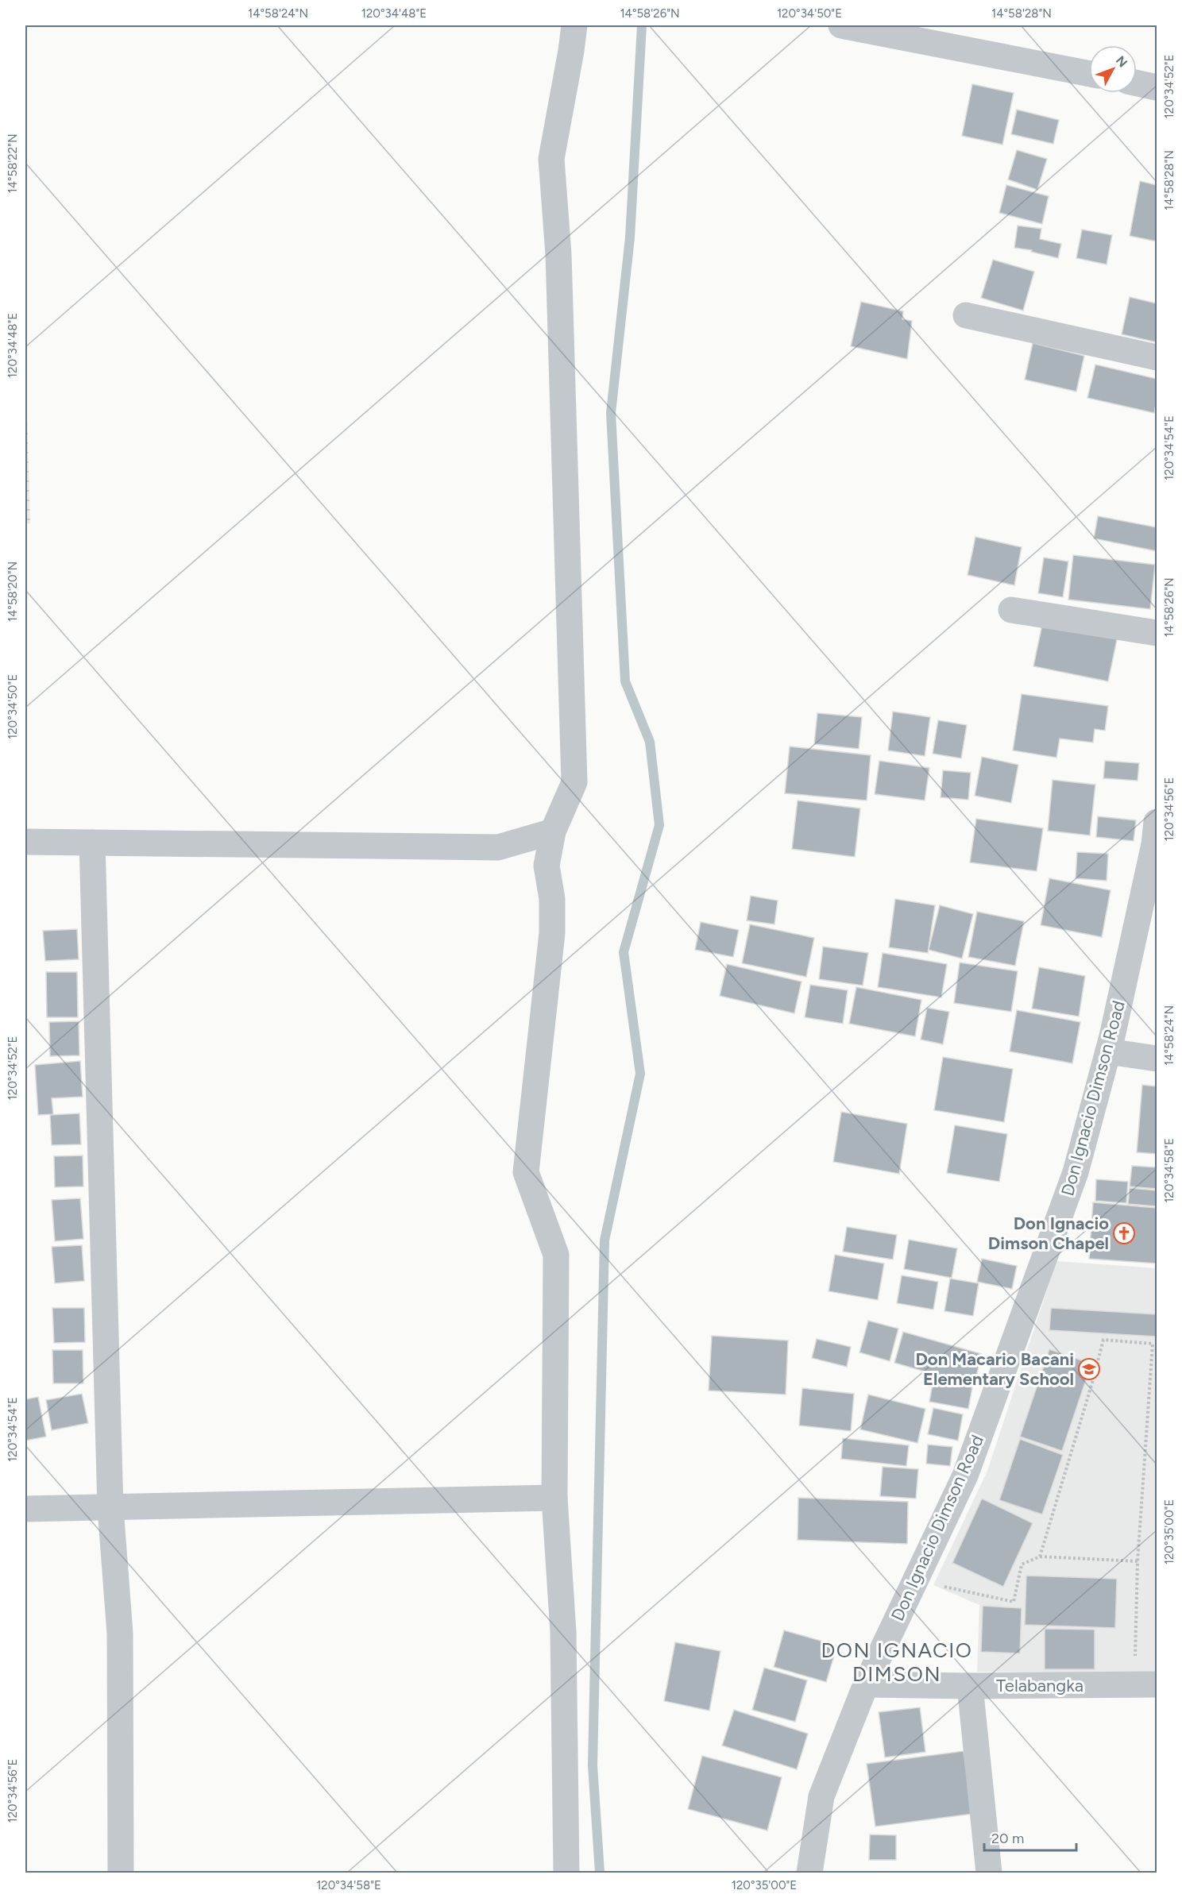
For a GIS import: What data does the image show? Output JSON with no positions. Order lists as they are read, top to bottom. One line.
{"streets":{"street":["Don Ignacio Dimson Road","Telabangka"]},"crossings":[["Don Ignacio Dimson Road","Telabangka"]],"districts":["DON IGNACIO DIMSON"],"places":{"church":["Don Ignacio Dimson Chapel"],"school or university":["Don Macario Bacani Elementary School"]},"scale_bar":"20 m","north":"top right","coordinates":["14°58'24\"N","120°34'48\"E","14°58'26\"N","120°34'50\"E","14°58'28\"N","120°34'52\"E","14°58'22\"N","120°34'54\"E","14°58'20\"N","120°34'56\"E","120°34'58\"E","120°35'00\"E"]}
